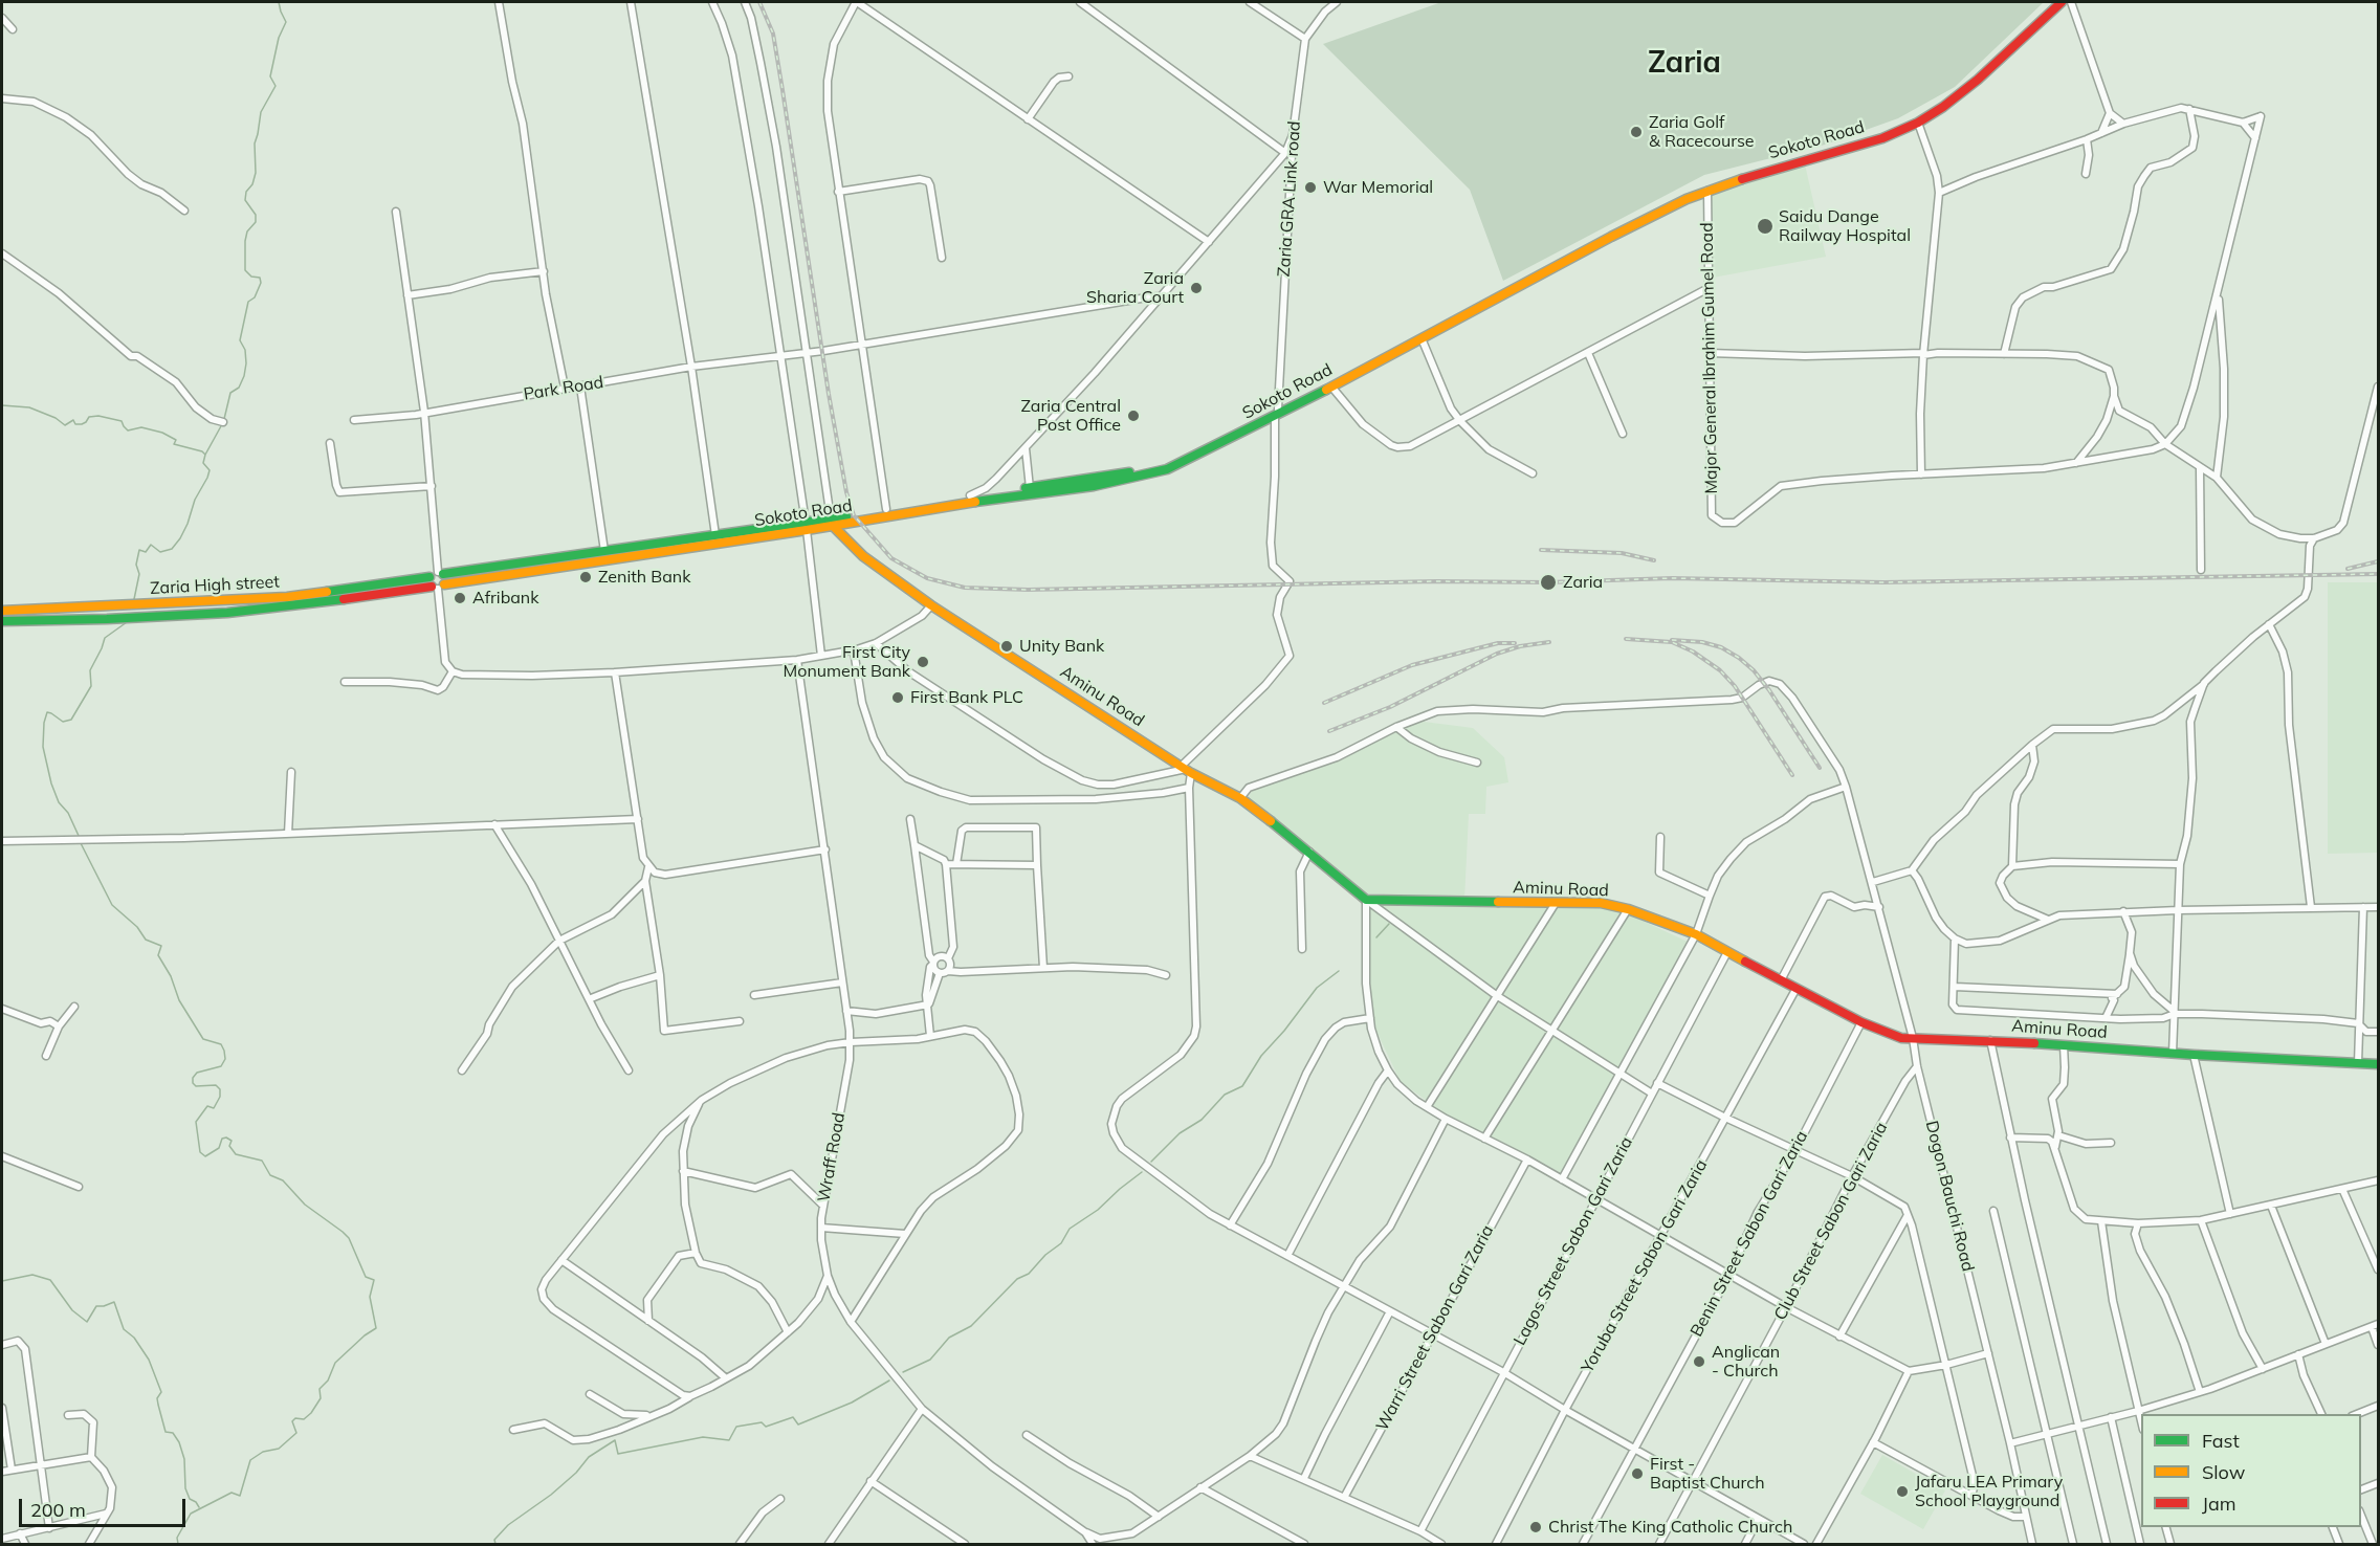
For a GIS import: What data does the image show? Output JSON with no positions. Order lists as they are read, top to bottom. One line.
{"streets":{"main road":["Sokoto Road","Zaria High street","Aminu Road"],"street":["Zaria GRA Link road","Major General Ibrahim Gumel Road","Park Road","Wraff Road","Dogon Bauchi Road","Club Street Sabon Gari Zaria","Benin Street Sabon Gari Zaria","Lagos Street Sabon Gari Zaria","Yoruba Street Sabon Gari Zaria","Warri Street Sabon Gari Zaria"]},"crossings":[["Sokoto Road","Zaria GRA Link road"],["Sokoto Road","Major General Ibrahim Gumel Road"],["Sokoto Road","Zaria High street"],["Sokoto Road","Aminu Road"],["Zaria GRA Link road","Aminu Road"],["Aminu Road","Dogon Bauchi Road"],["Aminu Road","Benin Street Sabon Gari Zaria"],["Aminu Road","Lagos Street Sabon Gari Zaria"],["Aminu Road","Yoruba Street Sabon Gari Zaria"],["Dogon Bauchi Road","Club Street Sabon Gari Zaria"]],"districts":["Zaria"],"places":["Zaria Golf & Racecourse","War Memorial","Saidu Dange Railway Hospital","Zaria Sharia Court","Zaria Central Post Office","Zenith Bank","Zaria","Afribank","Unity Bank","First City Monument Bank","First Bank PLC","Anglican - Church","First - Baptist Church","Jafaru LEA Primary School Playground","Christ The King Catholic Church"],"legend":["Fast","Slow","Jam"],"scale_bar":"200 m"}
